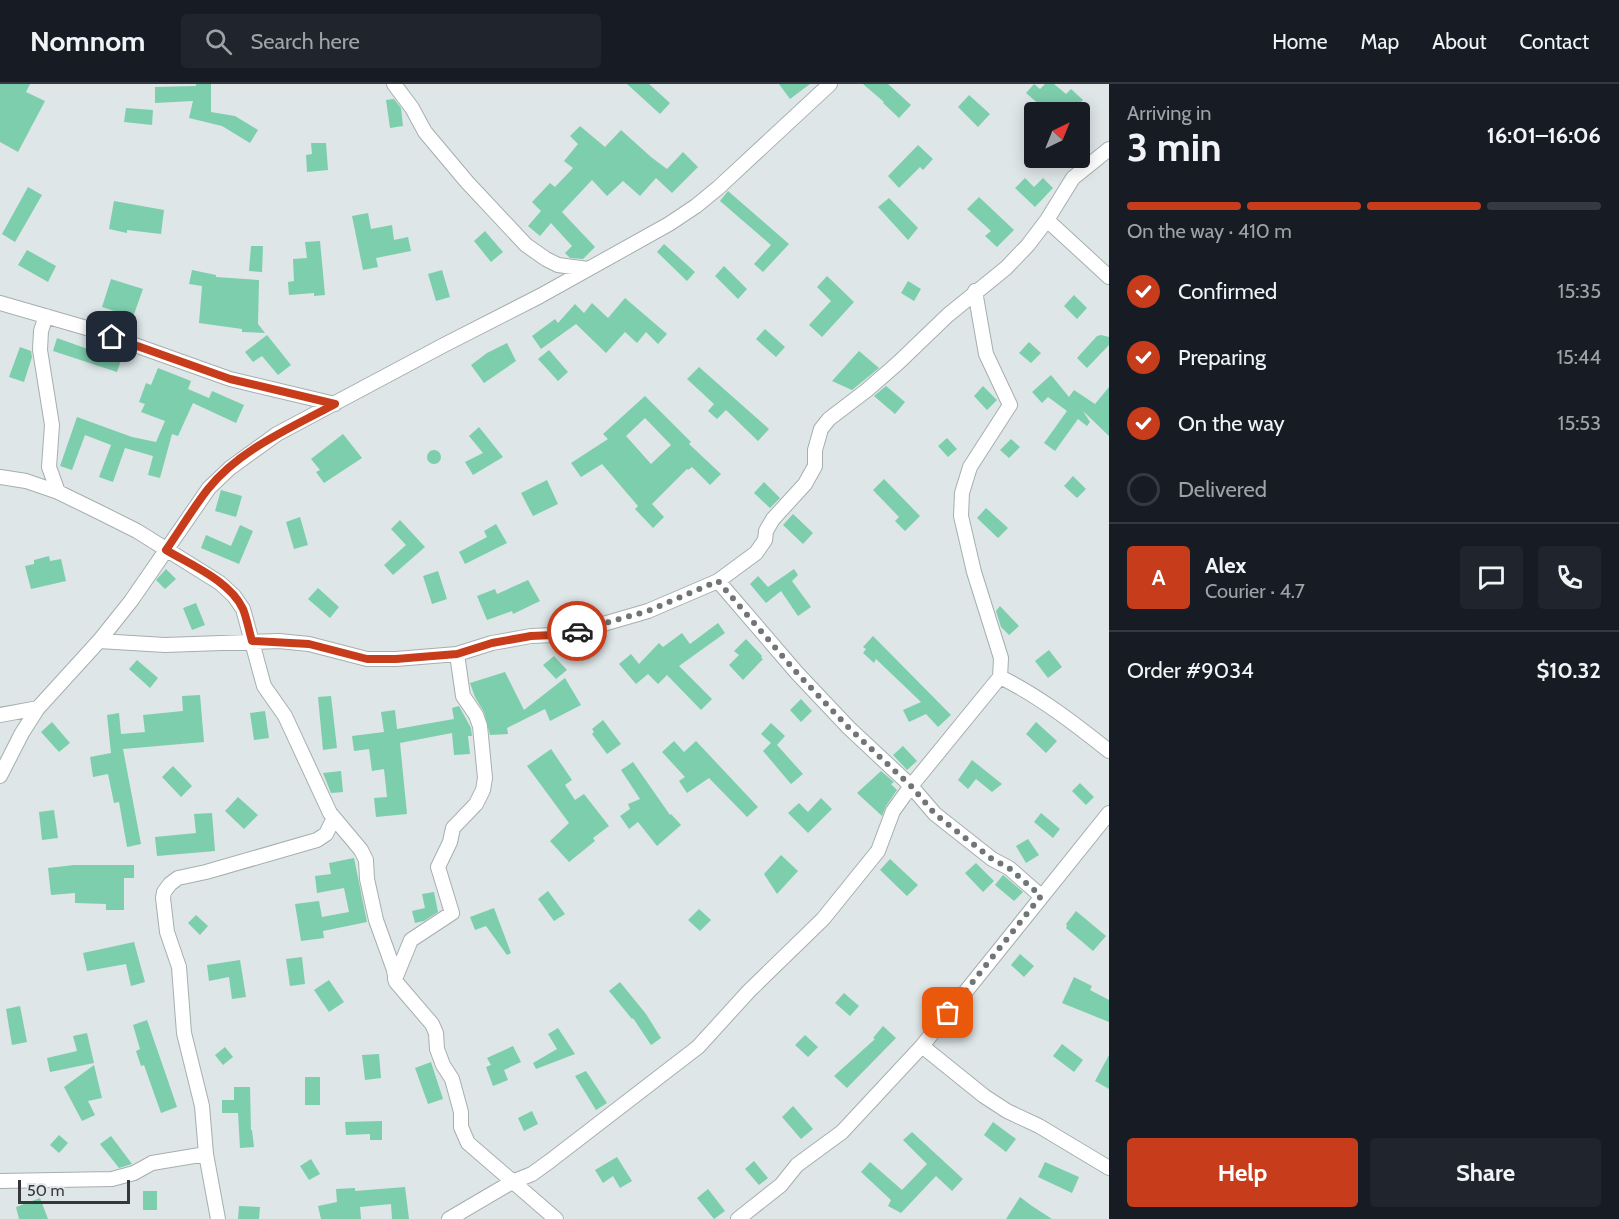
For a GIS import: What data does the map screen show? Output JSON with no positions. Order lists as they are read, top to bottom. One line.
{"scale_bar":"50 m","north":"top right","page":{"header":"Nomnom","search":"Search here","nav":["Home","Map","About","Contact"],"heading":["3 min","Arriving in","16:01–16:06"],"panel":["Alex","Courier · 4.7","Order #9034","$10.32"],"bar":"On the way · 410 m","list":[["Confirmed","15:35"],["Preparing","15:44"],["On the way","15:53"],"Delivered"],"round":"A","buttons":["Help","Share"],"scale":"50 m"}}
